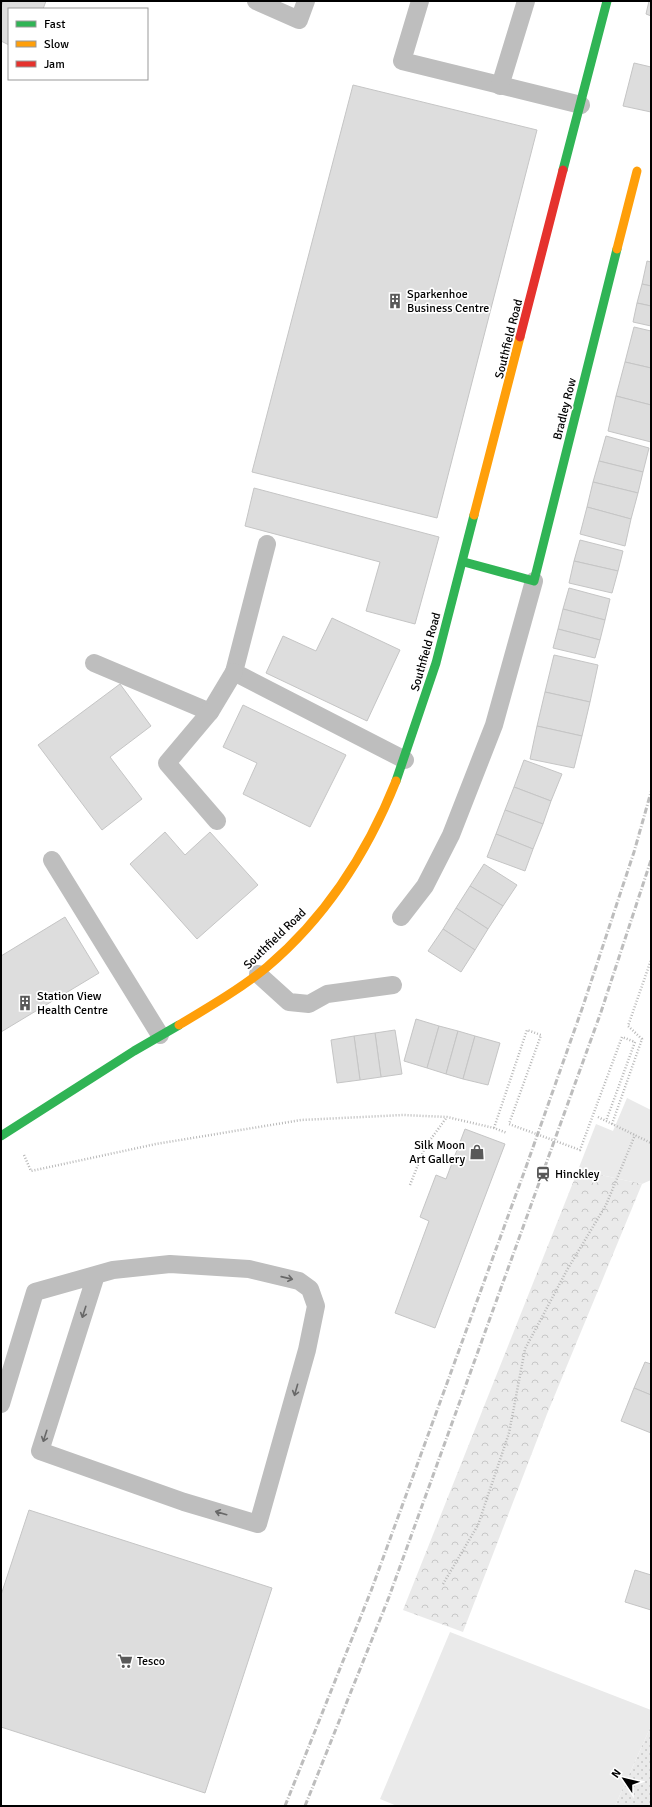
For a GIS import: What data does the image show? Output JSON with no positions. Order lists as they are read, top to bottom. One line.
{"streets":{"main road":["Southfield Road","Bradley Row"]},"places":{"building":["Sparkenhoe Business Centre","Station View Health Centre"],"shop":["Silk Moon Art Gallery"],"station":["Hinckley"],"supermarket":["Tesco"]},"legend":["Fast","Slow","Jam"],"north":"top left"}
